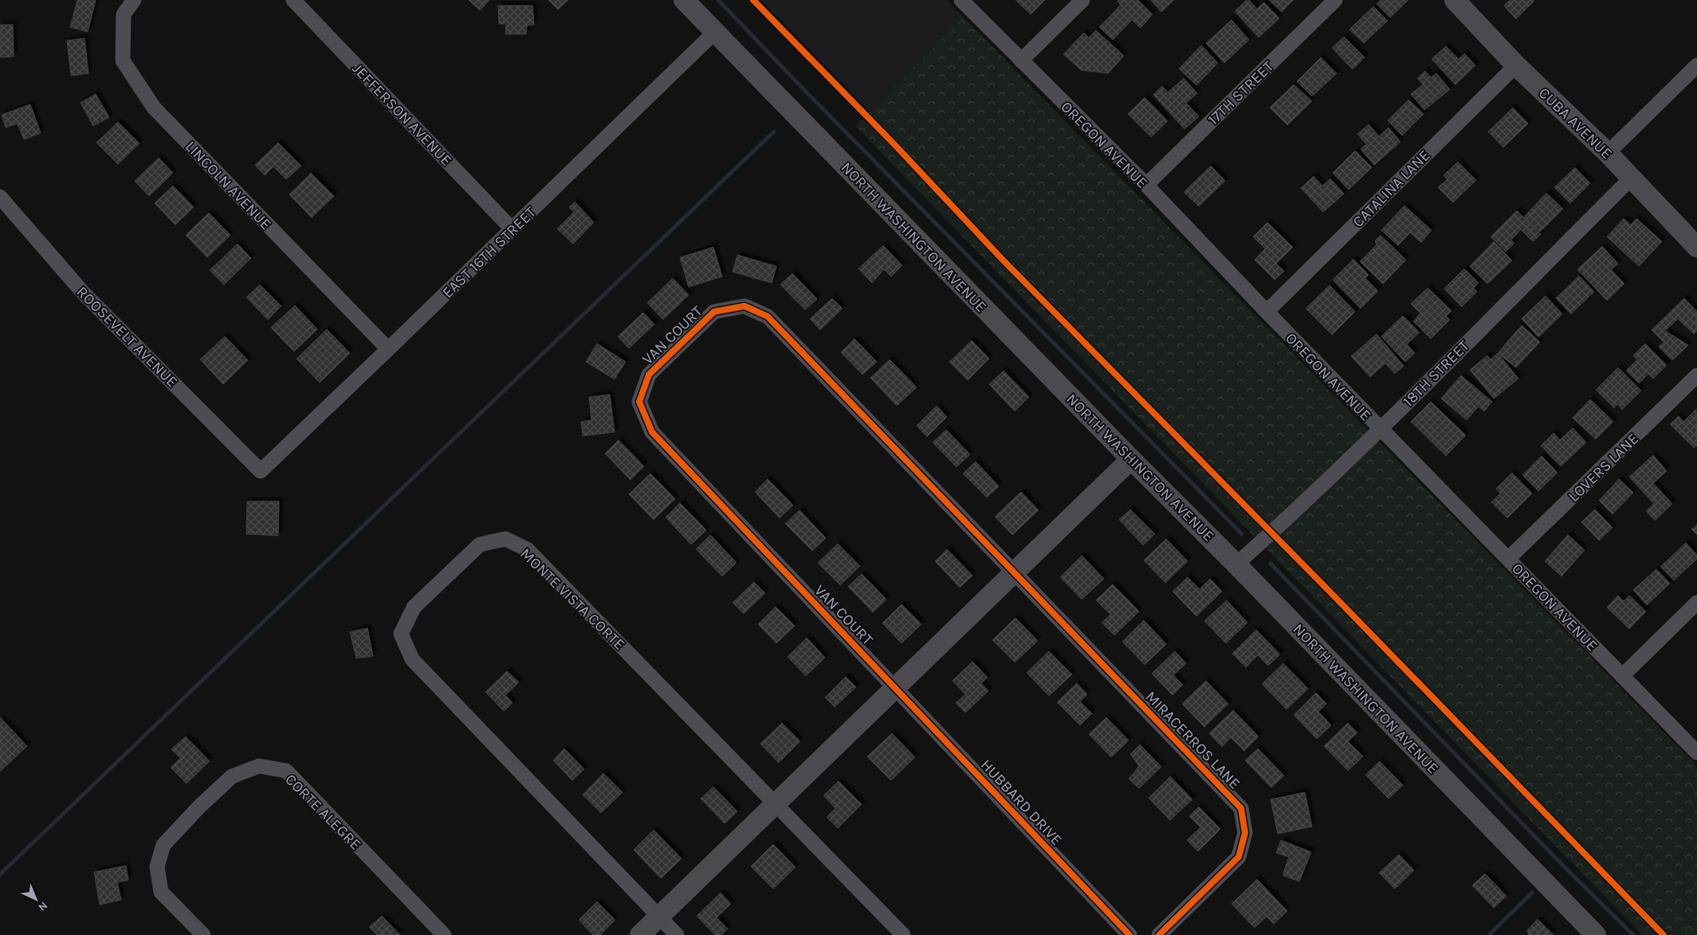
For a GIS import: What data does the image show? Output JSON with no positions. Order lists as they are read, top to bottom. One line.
{"streets":{"main road":["CUBA AVENUE","NORTH WASHINGTON AVENUE"],"street":["17TH STREET","JEFFERSON AVENUE","OREGON AVENUE","LINCOLN AVENUE","CATALINA LANE","EAST 16TH STREET","VAN COURT","ROOSEVELT AVENUE","18TH STREET","LOVERS LANE","MONTE VISTA CORTE","MIRACERROS LANE","HUBBARD DRIVE","CORTE ALEGRE"]},"crossings":[["17TH STREET","OREGON AVENUE"],["JEFFERSON AVENUE","EAST 16TH STREET"],["CUBA AVENUE","CATALINA LANE"],["CUBA AVENUE","18TH STREET"],["OREGON AVENUE","CATALINA LANE"],["OREGON AVENUE","18TH STREET"],["OREGON AVENUE","LOVERS LANE"],["LINCOLN AVENUE","EAST 16TH STREET"],["NORTH WASHINGTON AVENUE","EAST 16TH STREET"],["NORTH WASHINGTON AVENUE","18TH STREET"],["EAST 16TH STREET","ROOSEVELT AVENUE"],["VAN COURT","MIRACERROS LANE"],["VAN COURT","HUBBARD DRIVE"]],"north":"bottom right"}
